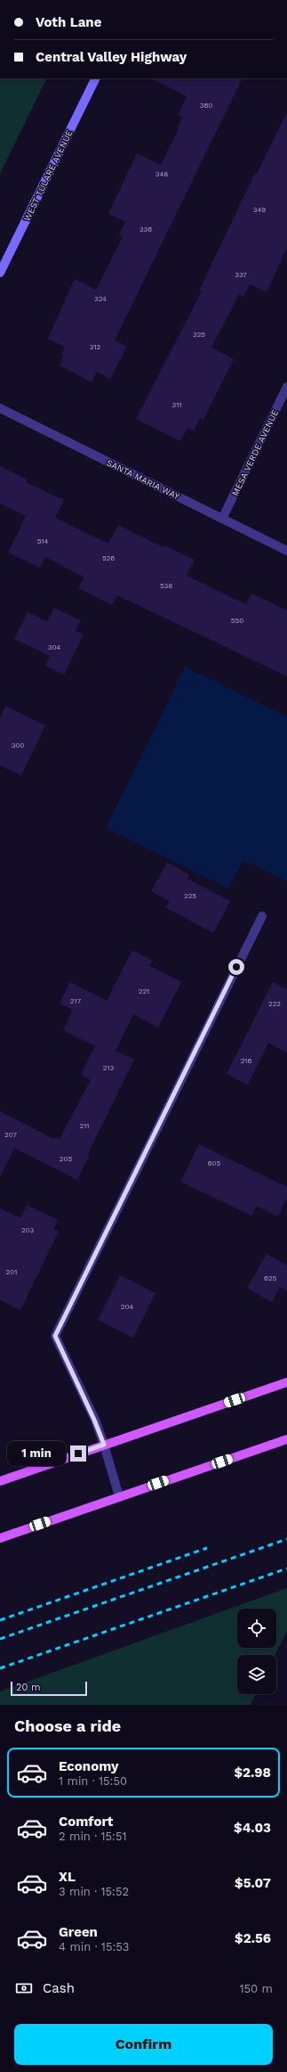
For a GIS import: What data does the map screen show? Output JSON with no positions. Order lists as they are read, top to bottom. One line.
{"streets":{"street":["WEST TULARE AVENUE","MESA VERDE AVENUE","SANTA MARIA WAY"]},"crossings":[["MESA VERDE AVENUE","SANTA MARIA WAY"]],"house_numbers":["360","348","349","336","337","324","325","312","311","514","526","538","550","304","300","225","221","217","222","216","213","211","207","205","605","203","201","625","204"],"scale_bar":"20 m","page":{"banner":["Voth Lane","Central Valley Highway"],"bubble":"1 min","scale":"20 m","heading":"Choose a ride","list":[{"name":"Economy","note":"1 min · 15:50","value":"$2.98"},{"name":"Comfort","note":"2 min · 15:51","value":"$4.03"},{"name":"XL","note":"3 min · 15:52","value":"$5.07"},{"name":"Green","note":"4 min · 15:53","value":"$2.56"}],"pay":["Cash","150 m"],"buttons":"Confirm"}}
